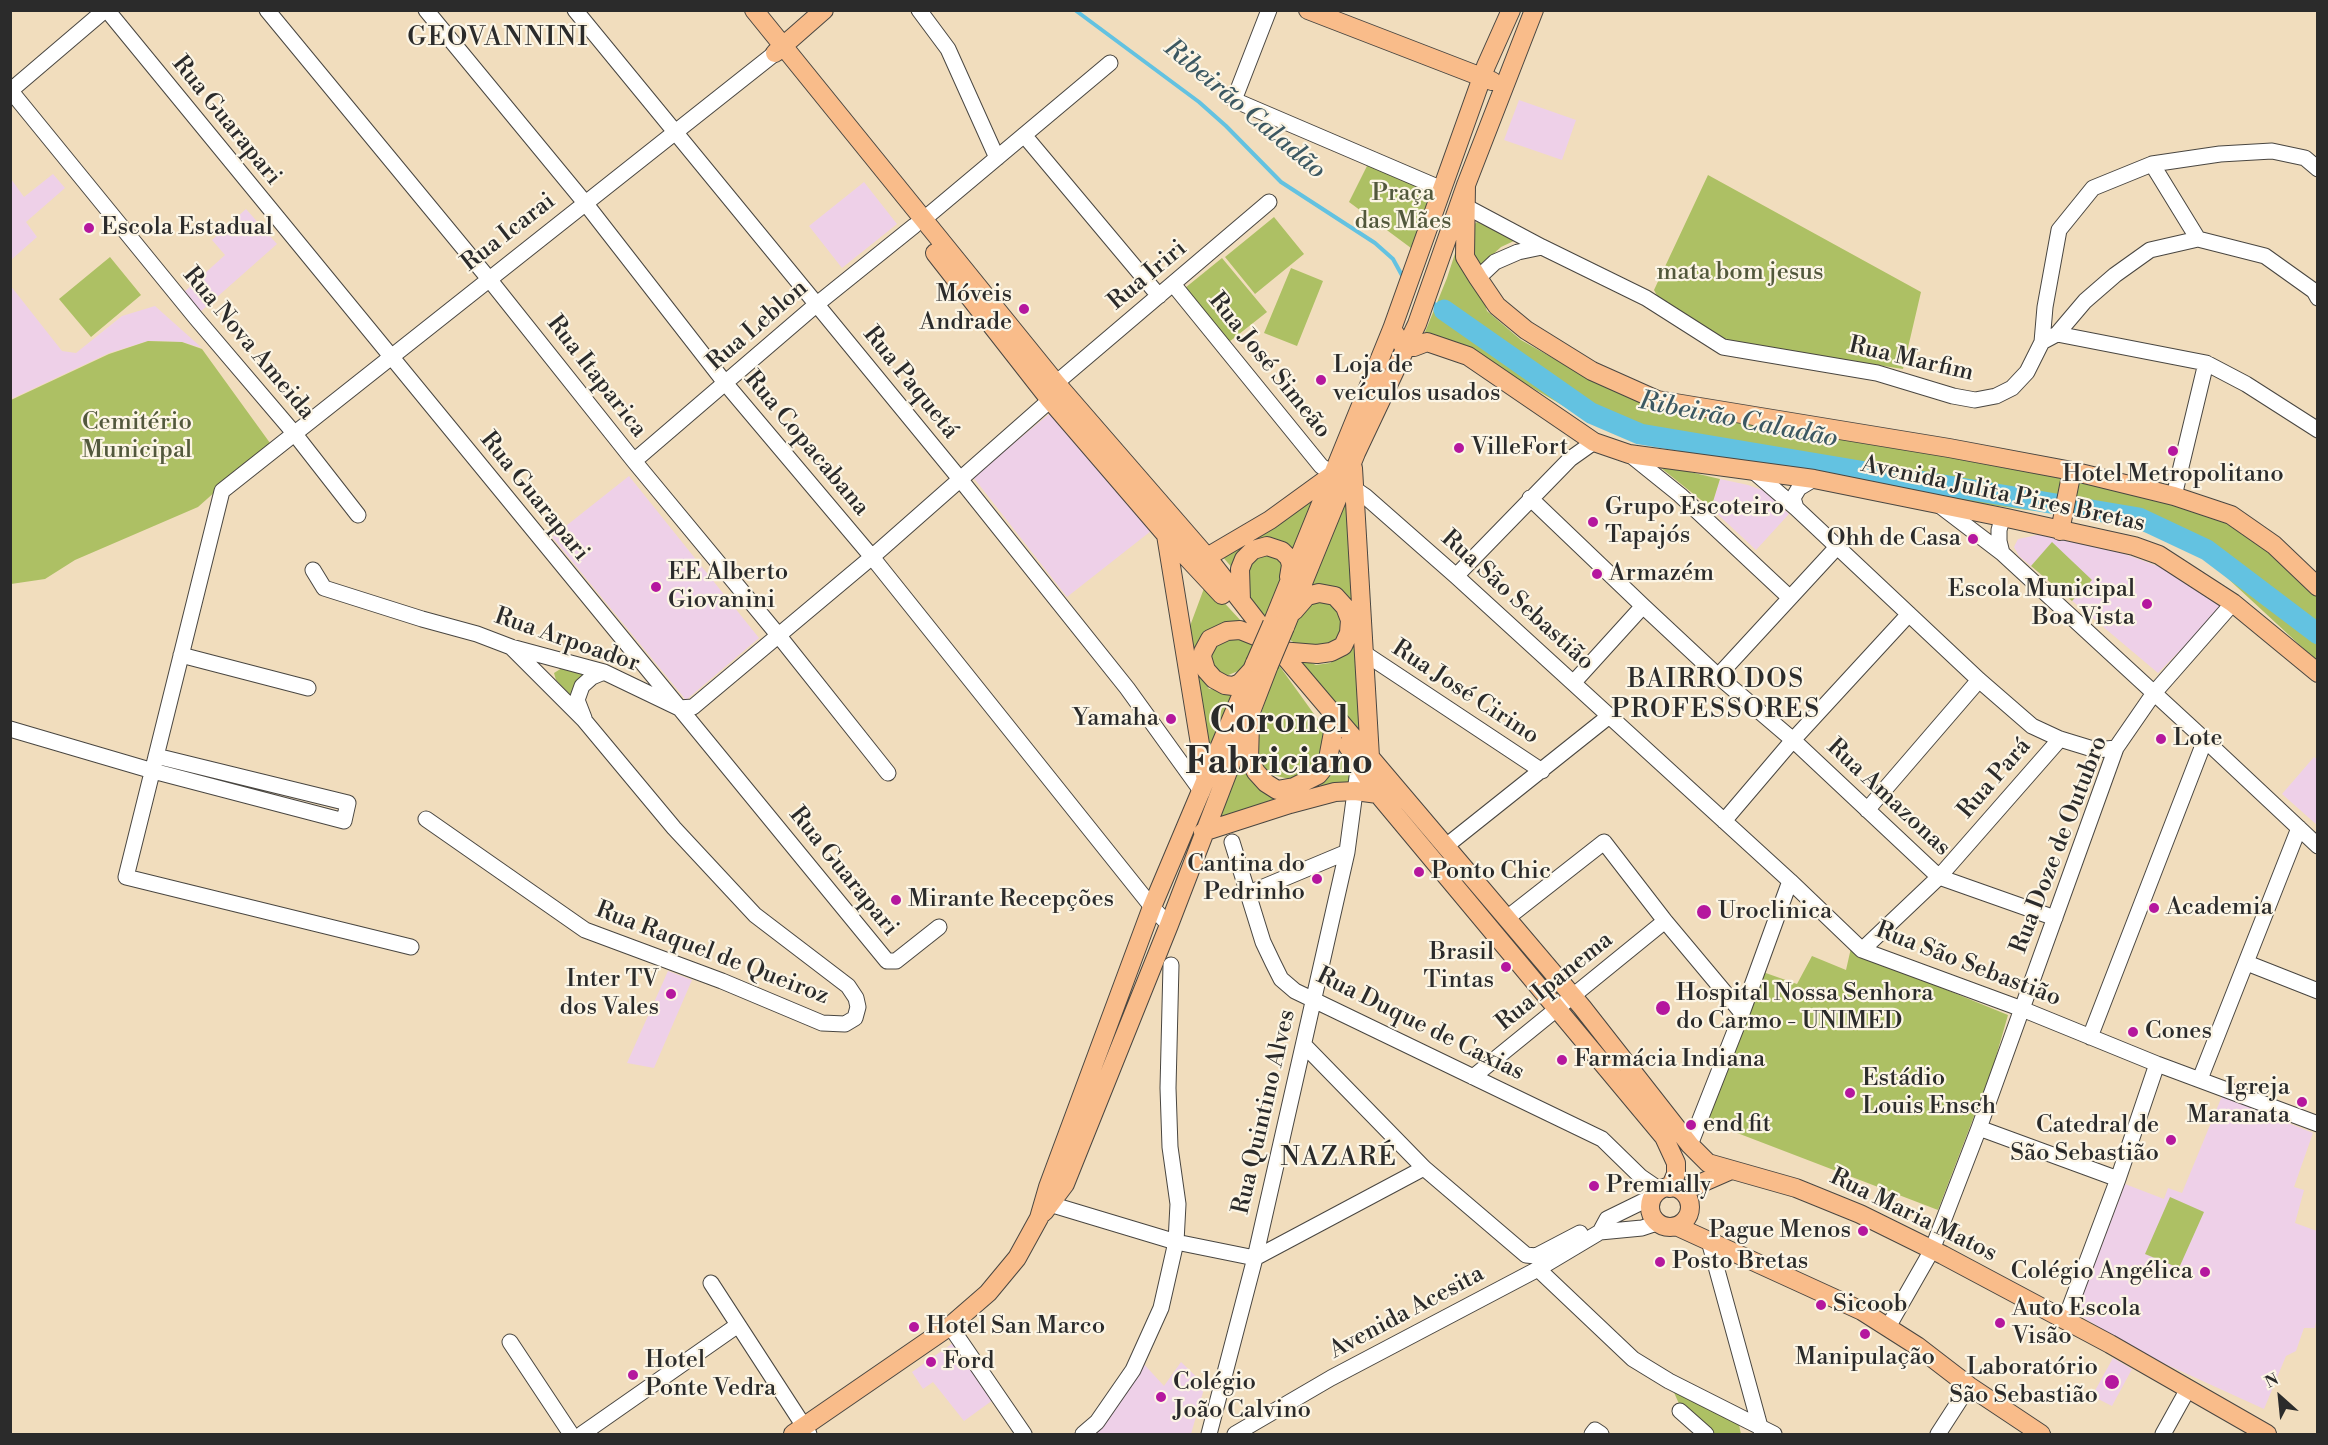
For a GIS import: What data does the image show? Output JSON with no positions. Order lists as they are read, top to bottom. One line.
{"streets":{"main road":["Rua Icarai","Avenida Julita Pires Bretas","Rua Maria Matos"],"street":["Rua Guarapari","Rua Iriri","Rua Leblon","Rua Nova Ameida","Rua Marfim","Rua José Simeão","Rua Itaparica","Rua Paquetá","Rua Copacabana","Rua São Sebastião","Rua Arpoador","Rua José Cirino","Rua Pará","Rua Amazonas","Rua Doze de Outubro","Rua Raquel de Queiroz","Rua Ipanema","Rua Duque de Caxias","Rua Quintino Alves","Avenida Acesita"]},"crossings":[["Rua Guarapari","Rua Icarai"],["Rua Guarapari","Rua Arpoador"],["Rua Icarai","Rua Nova Ameida"],["Rua Icarai","Rua Itaparica"],["Rua Icarai","Rua Paquetá"],["Rua Icarai","Rua Copacabana"],["Rua Iriri","Rua José Simeão"],["Rua Leblon","Rua Itaparica"],["Rua Leblon","Rua Paquetá"],["Rua Leblon","Rua Copacabana"],["Rua Marfim","Avenida Julita Pires Bretas"],["Rua José Simeão","Rua São Sebastião"],["Avenida Julita Pires Bretas","Rua Doze de Outubro"],["Rua São Sebastião","Rua Pará"],["Rua São Sebastião","Rua Doze de Outubro"],["Rua Arpoador","Rua Raquel de Queiroz"],["Rua Pará","Rua Amazonas"],["Rua Amazonas","Rua Doze de Outubro"],["Rua Doze de Outubro","Rua Maria Matos"],["Rua Ipanema","Rua Duque de Caxias"],["Rua Ipanema","Rua Maria Matos"],["Rua Duque de Caxias","Rua Quintino Alves"],["Rua Duque de Caxias","Avenida Acesita"],["Rua Quintino Alves","Rua Maria Matos"]],"districts":["GEOVANNINI","BAIRRO DOS PROFESSORES","Coronel Fabriciano","NAZARÉ"],"water":["Ribeirão Caladão"],"parks":["Praça das Mães","mata bom jesus","Cemitério Municipal"],"places":["Escola Estadual","Móveis Andrade","Loja de veículos usados","VilleFort","Hotel Metropolitano","Grupo Escoteiro Tapajós","Ohh de Casa","Armazém","EE Alberto Giovanini","Escola Municipal Boa Vista","Yamaha","Lote","Ponto Chic","Cantina do Pedrinho","Mirante Recepções","Academia","Uroclinica","Brasil Tintas","Inter TV dos Vales","Hospital Nossa Senhora do Carmo - UNIMED","Cones","Farmácia Indiana","Estádio Louis Ensch","Igreja Maranata","end fit","Catedral de São Sebastião","Premially","Pague Menos","Posto Bretas","Colégio Angélica","Sicoob","Auto Escola Visão","Hotel San Marco","Manipulação","Ford","Hotel Ponte Vedra","Laboratório São Sebastião","Colégio João Calvino"],"north":"top left"}
